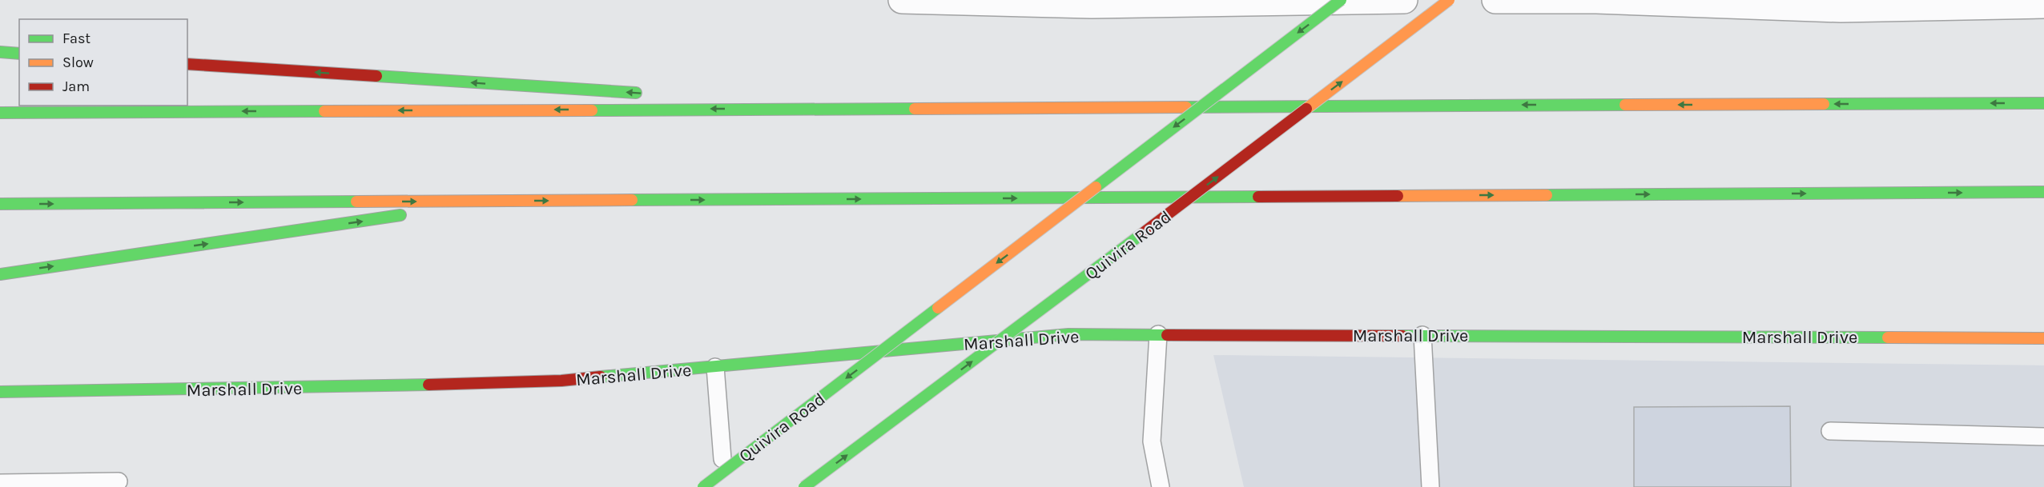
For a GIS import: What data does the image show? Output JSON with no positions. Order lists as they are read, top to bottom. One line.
{"streets":{"main road":["Quivira Road","Marshall Drive"]},"legend":["Fast","Slow","Jam"]}
